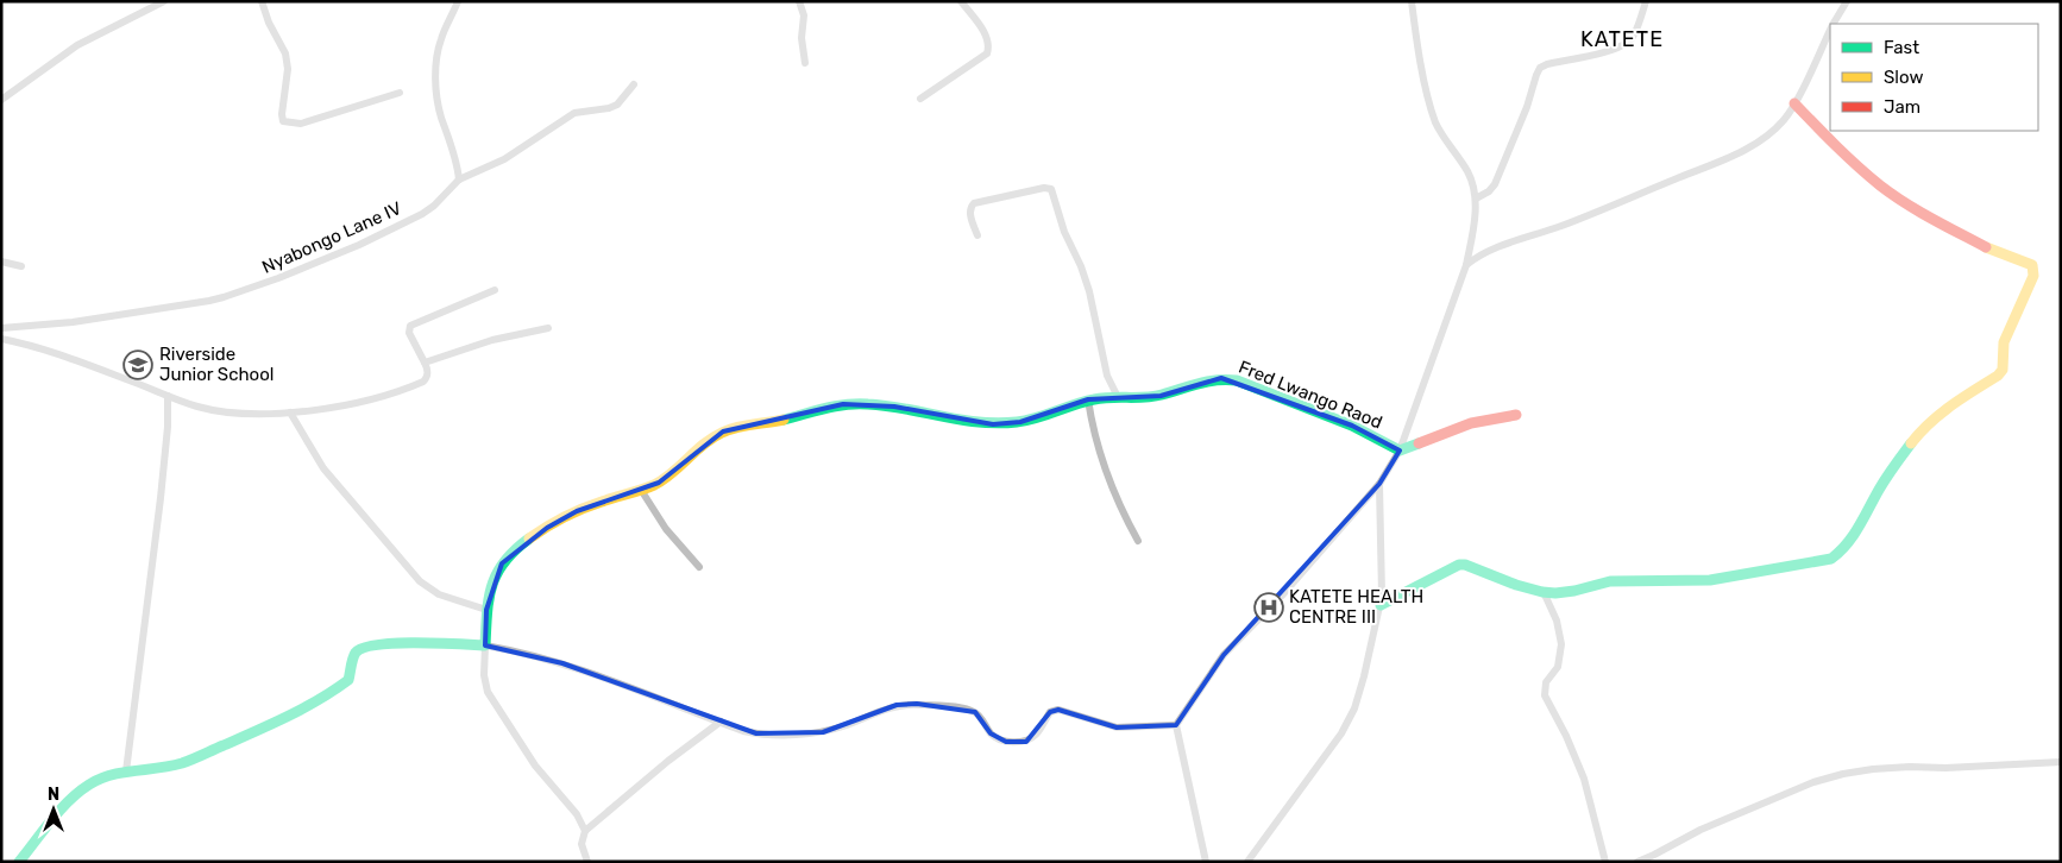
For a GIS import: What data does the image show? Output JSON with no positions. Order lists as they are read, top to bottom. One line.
{"streets":{"street":["Nyabongo Lane IV","Fred Lwango Raod"]},"districts":["KATETE"],"places":{"school or university":["Riverside Junior School"],"hospital":["KATETE HEALTH CENTRE III"]},"legend":["Fast","Slow","Jam"],"north":"top"}
